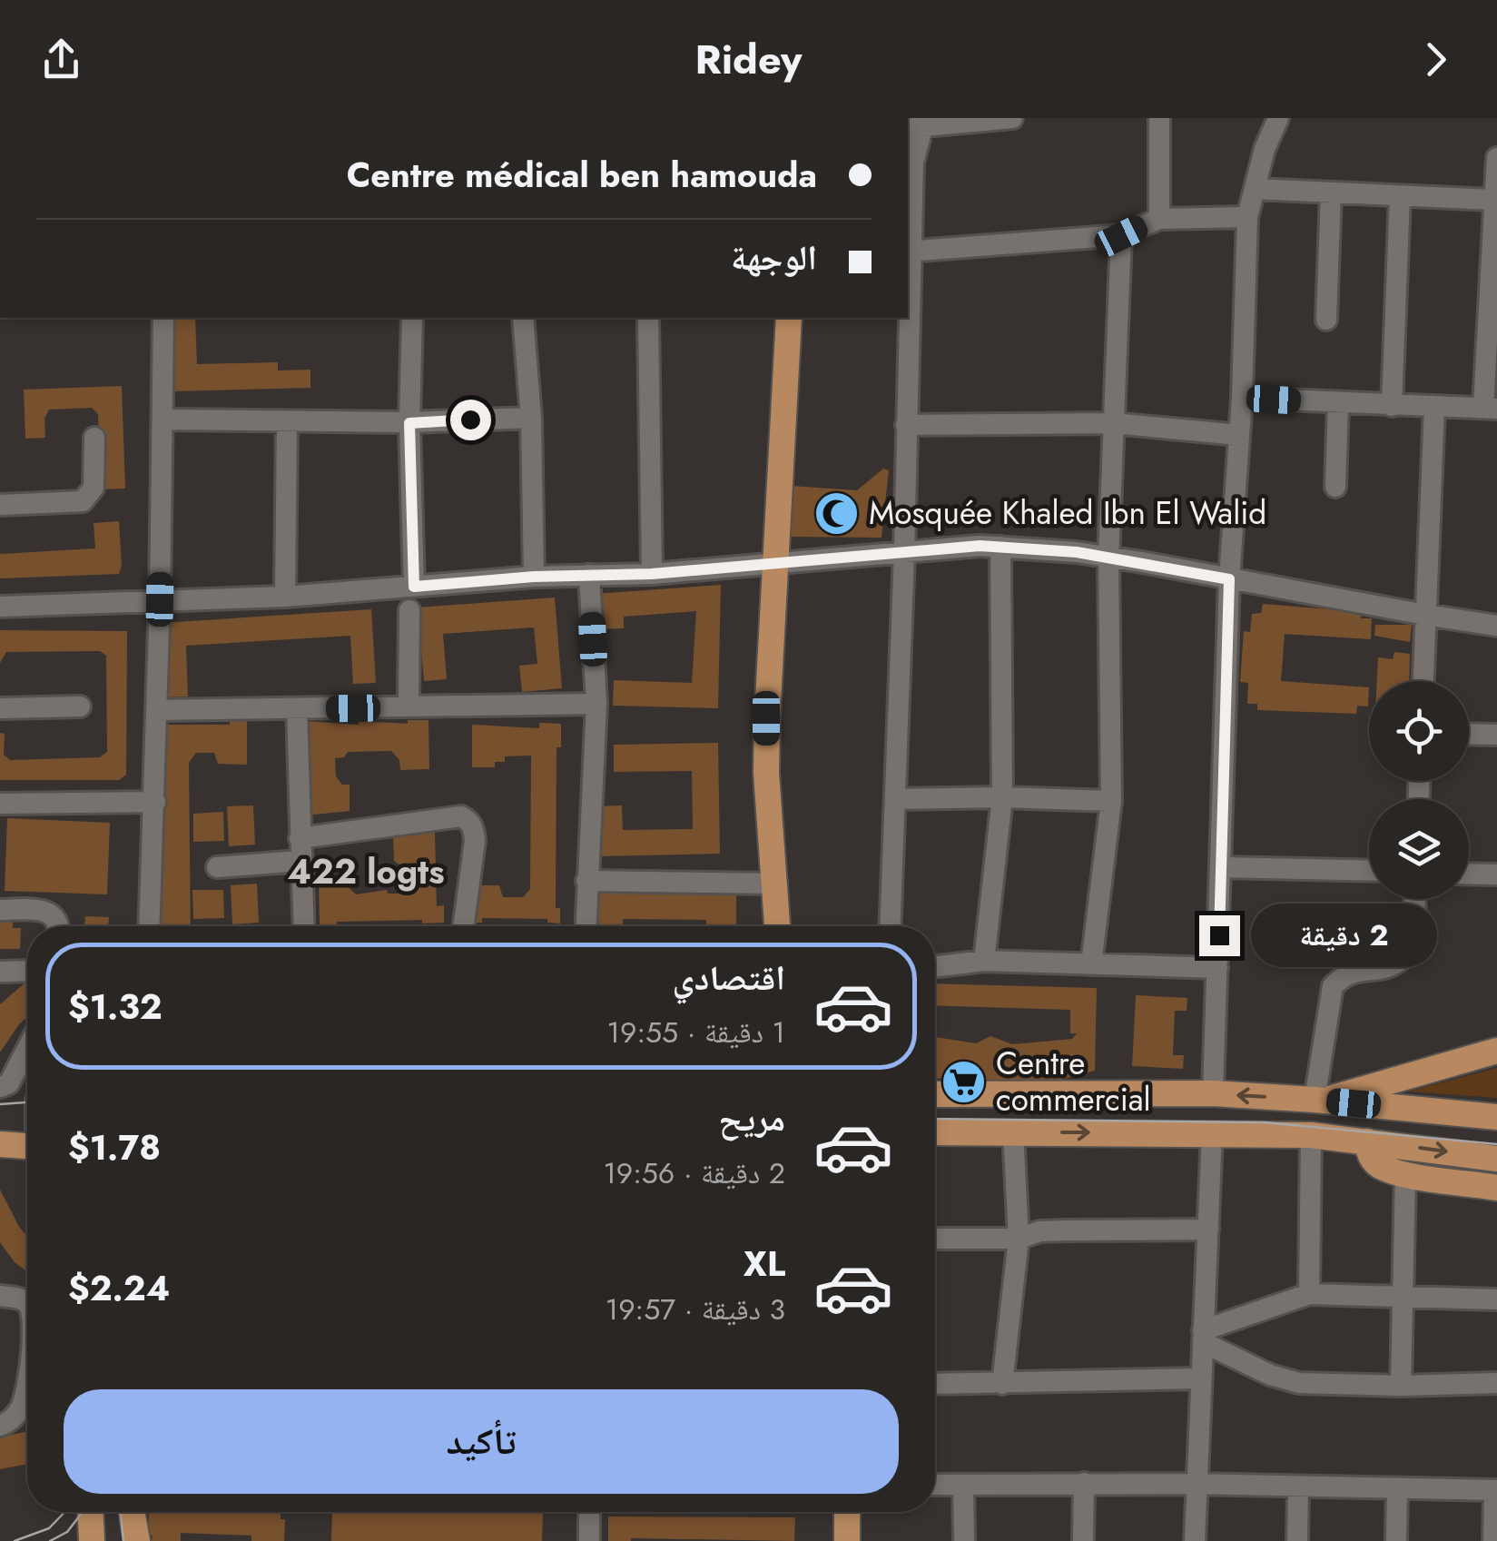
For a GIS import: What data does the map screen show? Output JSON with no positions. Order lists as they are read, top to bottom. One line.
{"districts":["422 logts"],"places":{"mosque":["Mosquée Khaled Ibn El Walid"],"supermarket":["Centre commercial"]},"page":{"header":"Ridey","banner":["Centre médical ben hamouda","الوجهة"],"bubble":"2 دقيقة","list":[{"name":"اقتصادي","note":"1 دقيقة · 19:55","value":"$1.32"},{"name":"مريح","note":"2 دقيقة · 19:56","value":"$1.78"},{"name":"XL","note":"3 دقيقة · 19:57","value":"$2.24"}],"buttons":"تأكيد"}}
